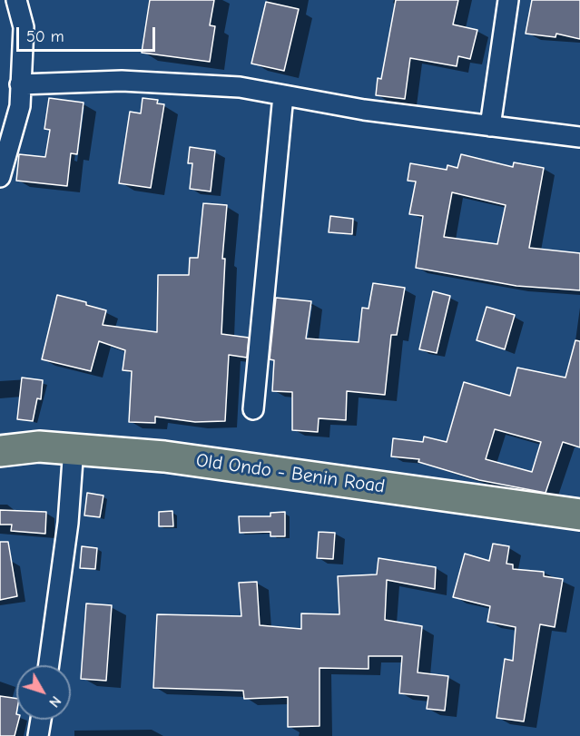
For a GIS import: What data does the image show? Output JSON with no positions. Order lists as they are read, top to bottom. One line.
{"streets":{"main road":["Old Ondo - Benin Road"]},"scale_bar":"50 m","north":"bottom right"}
